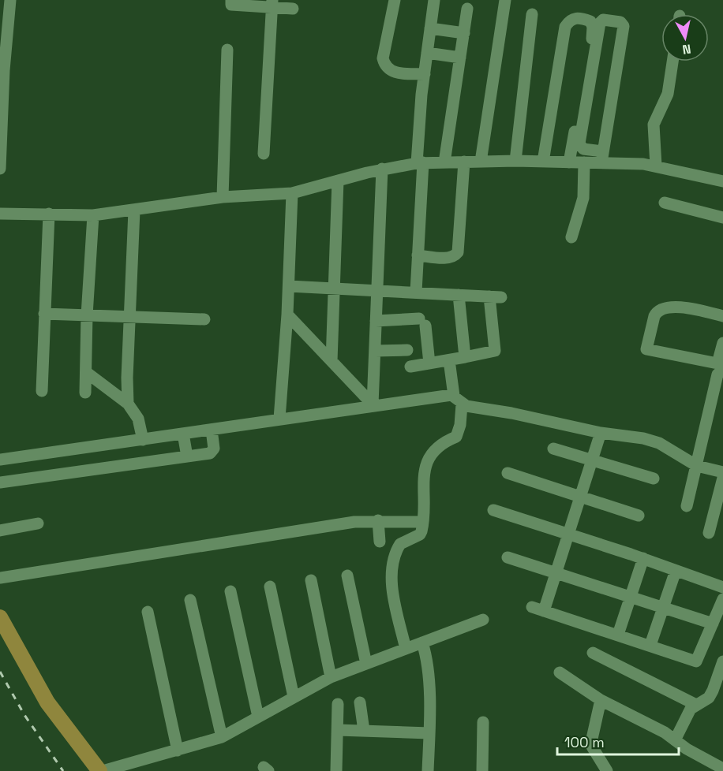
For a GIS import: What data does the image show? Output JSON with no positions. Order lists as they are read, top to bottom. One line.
{"scale_bar":"100 m","north":"bottom"}
